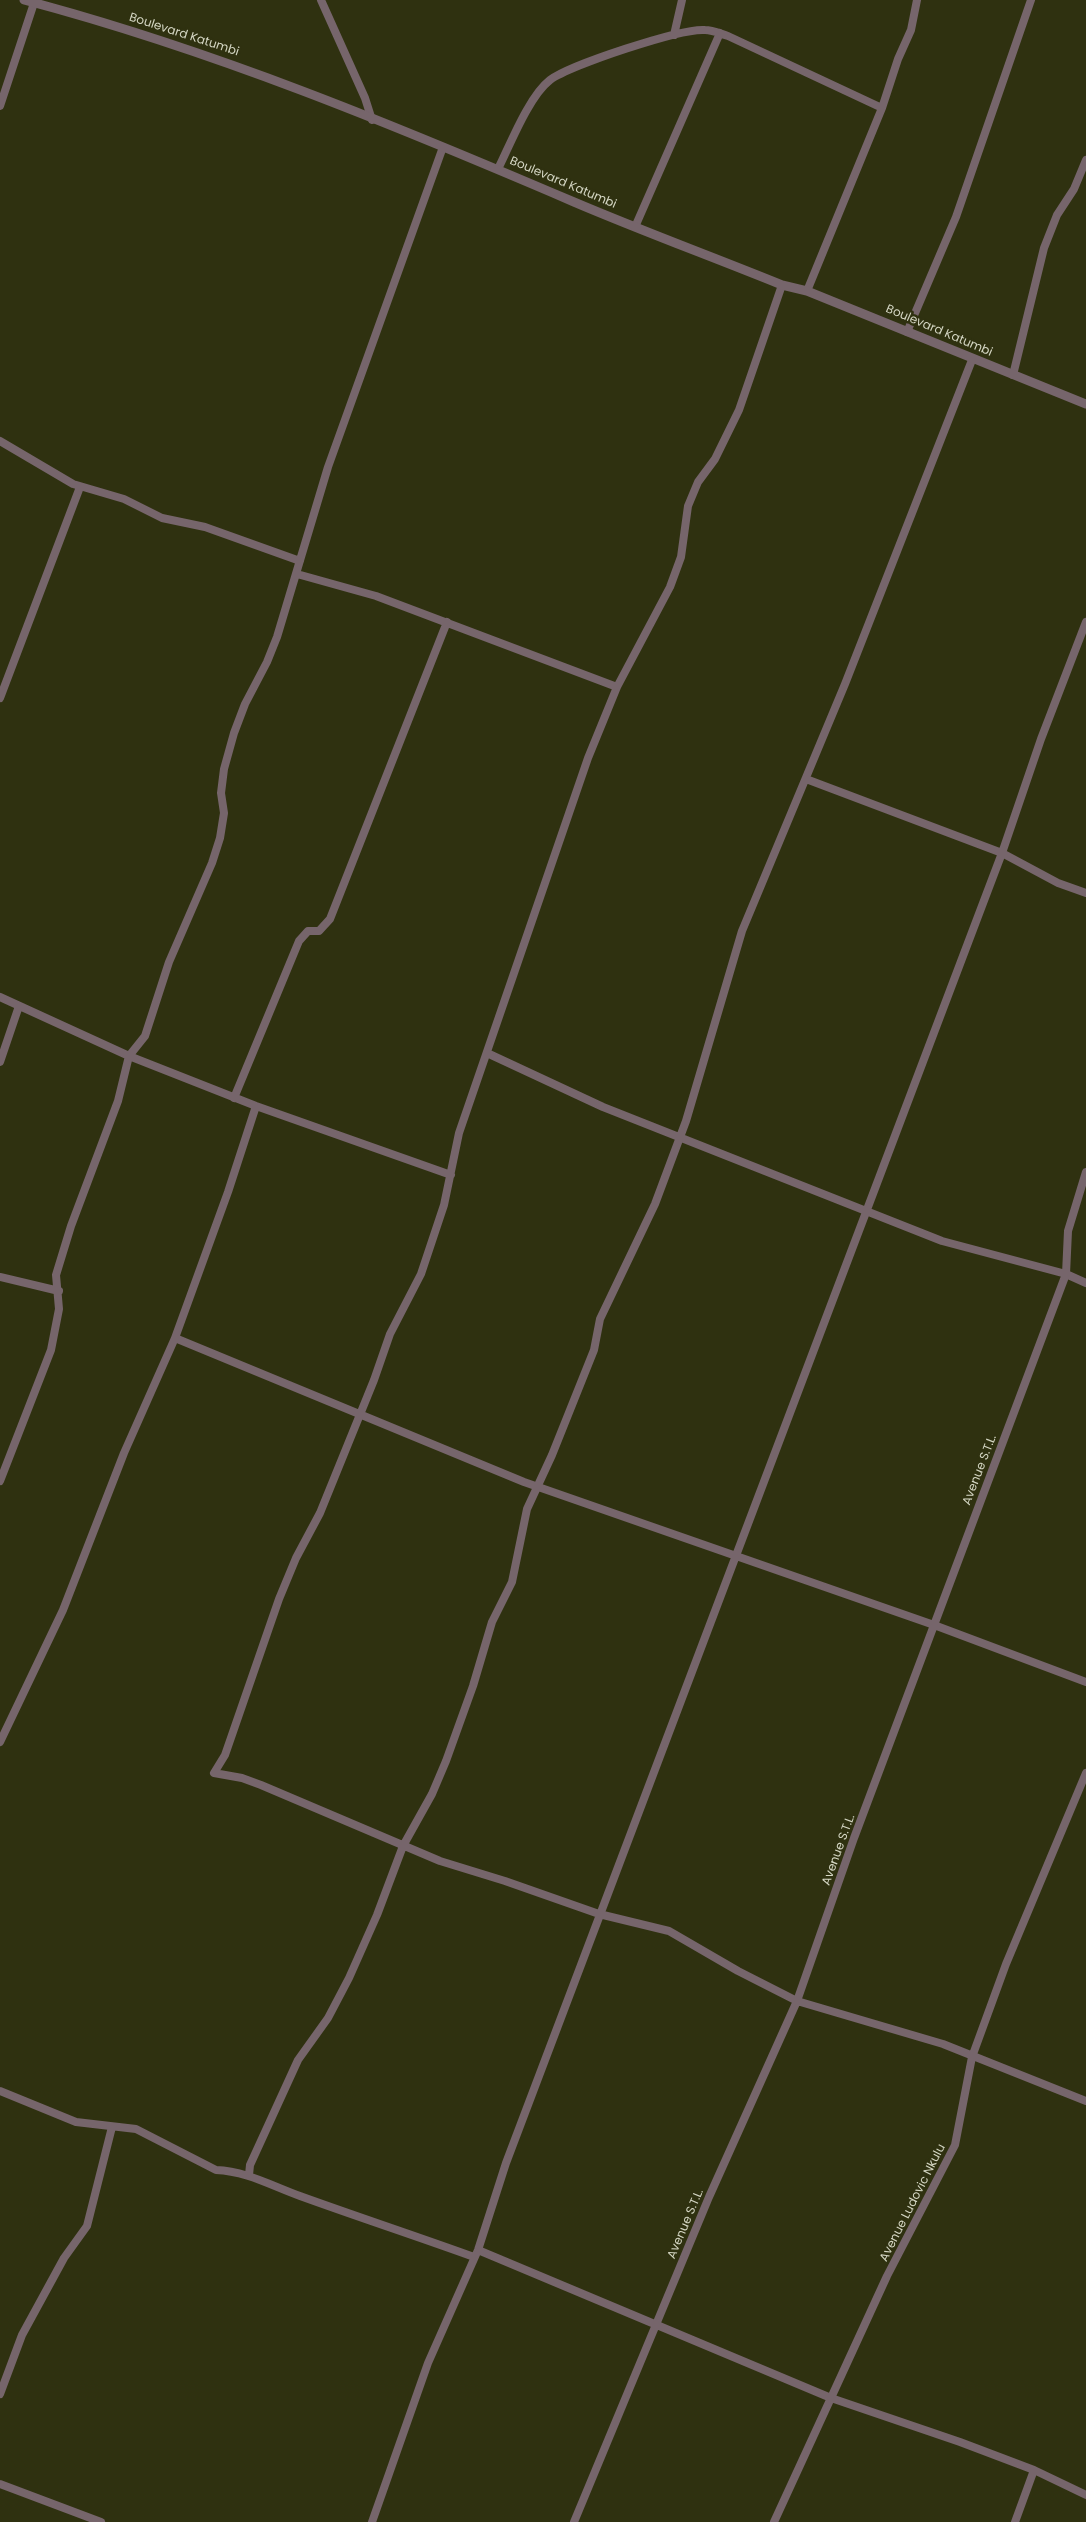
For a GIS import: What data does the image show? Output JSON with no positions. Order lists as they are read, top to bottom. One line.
{"streets":{"street":["Boulevard Katumbi","Avenue S.T.L.","Avenue Ludovic Nkulu"]}}
